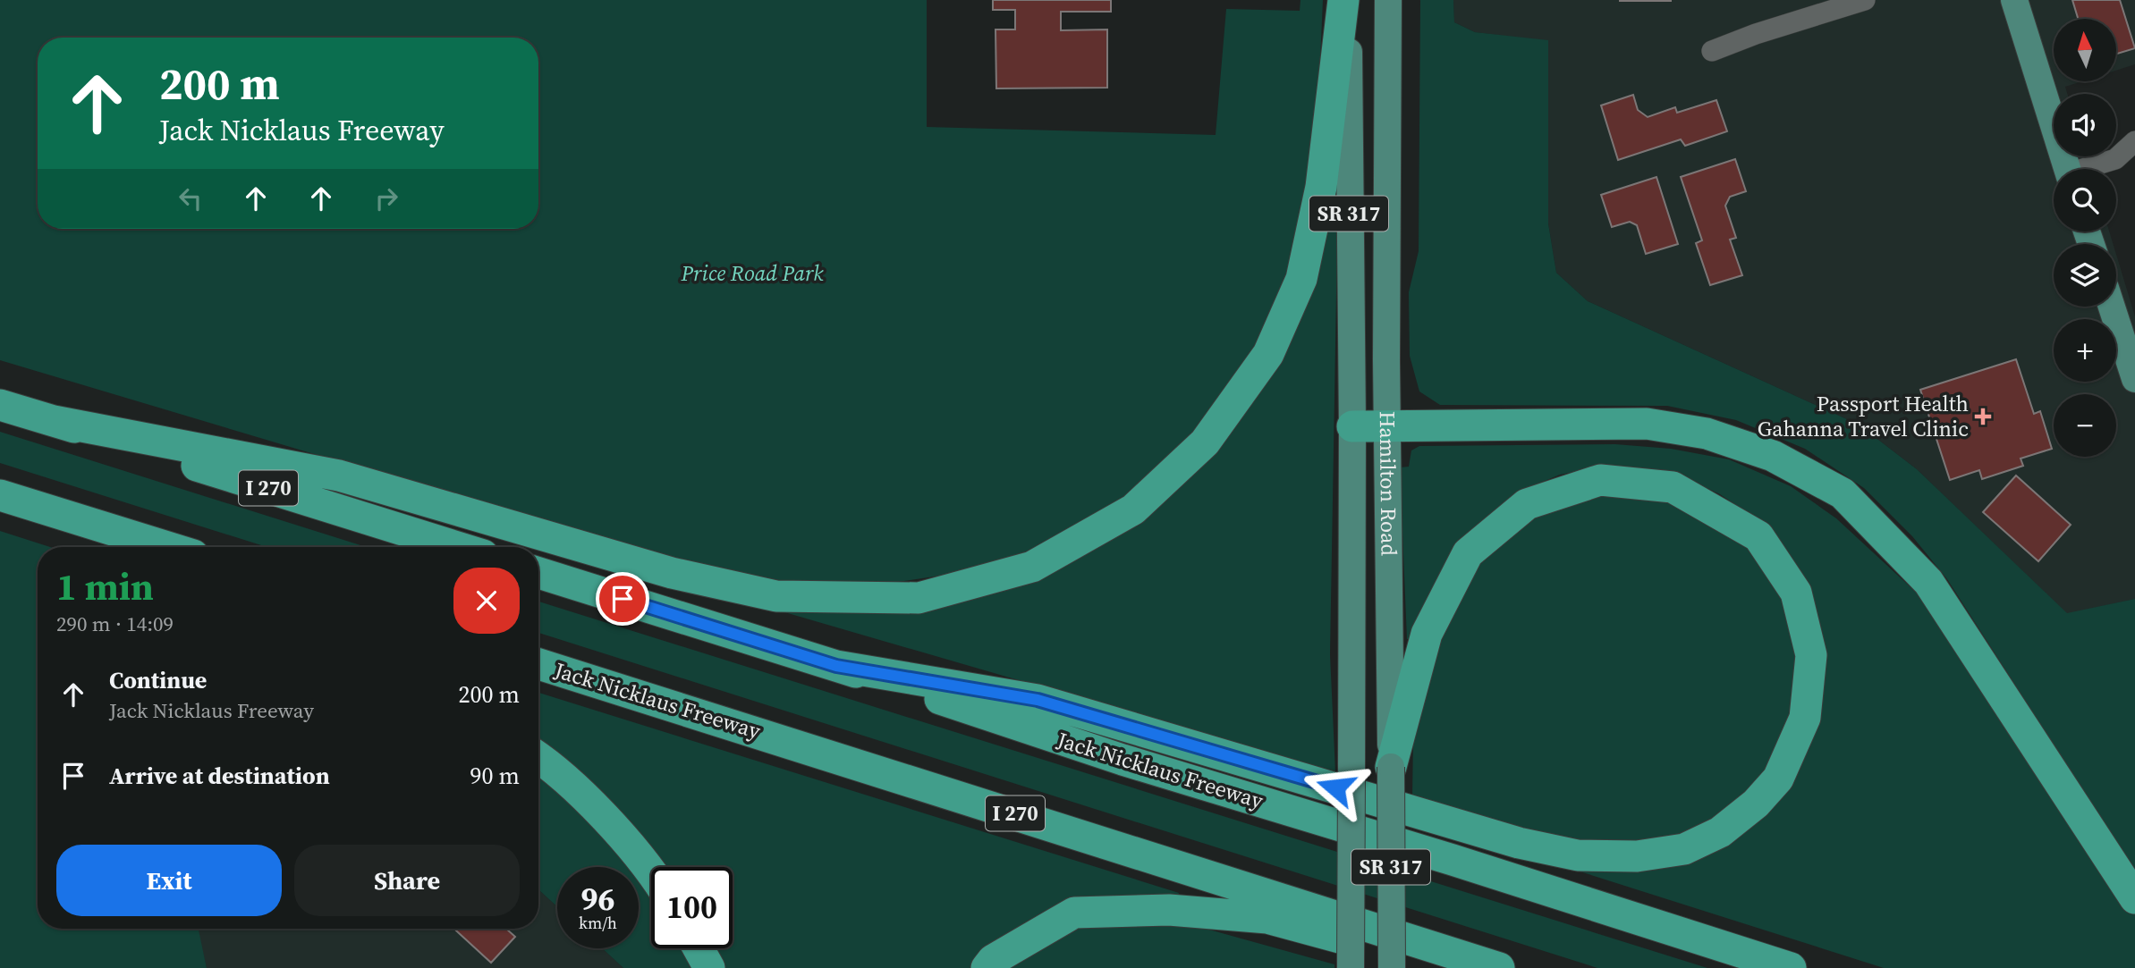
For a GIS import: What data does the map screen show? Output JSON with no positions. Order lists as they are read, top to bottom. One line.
{"streets":{"highway":["I 270","Jack Nicklaus Freeway"],"main road":["SR 317","Hamilton Road"]},"parks":["Price Road Park"],"places":{"health":["Passport Health Gahanna Travel Clinic"]},"north":"top","page":{"map_buttons":["+","−"],"turn":["200 m","Jack Nicklaus Freeway"],"heading":["1 min","290 m · 14:09"],"list":[{"name":"Continue","note":"Jack Nicklaus Freeway","value":"200 m"},{"name":"Arrive at destination","value":"90 m"}],"buttons":["Exit","Share"],"speed":"96 km/h","limit":"100"}}
